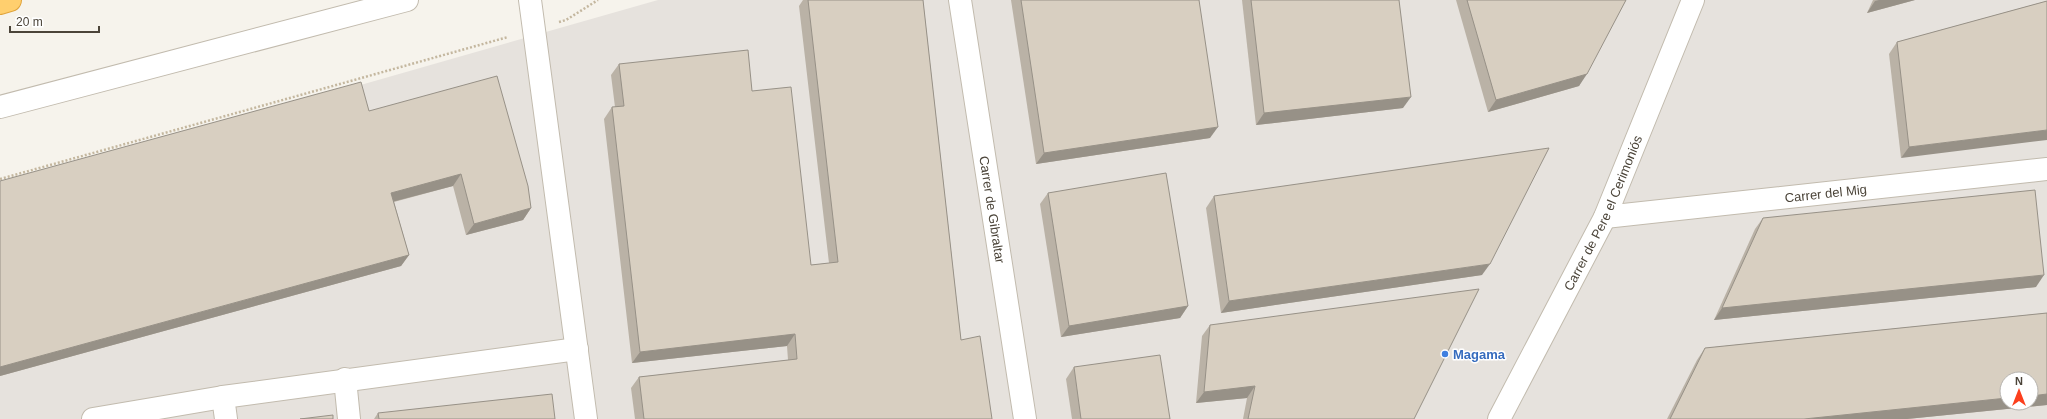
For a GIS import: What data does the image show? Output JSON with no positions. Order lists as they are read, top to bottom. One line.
{"streets":{"street":["Carrer del Mig","Carrer de Gibraltar","Carrer de Pere el Cerimoniós"]},"crossings":[["Carrer del Mig","Carrer de Pere el Cerimoniós"]],"places":["Magama"],"scale_bar":"20 m","north":"top"}
